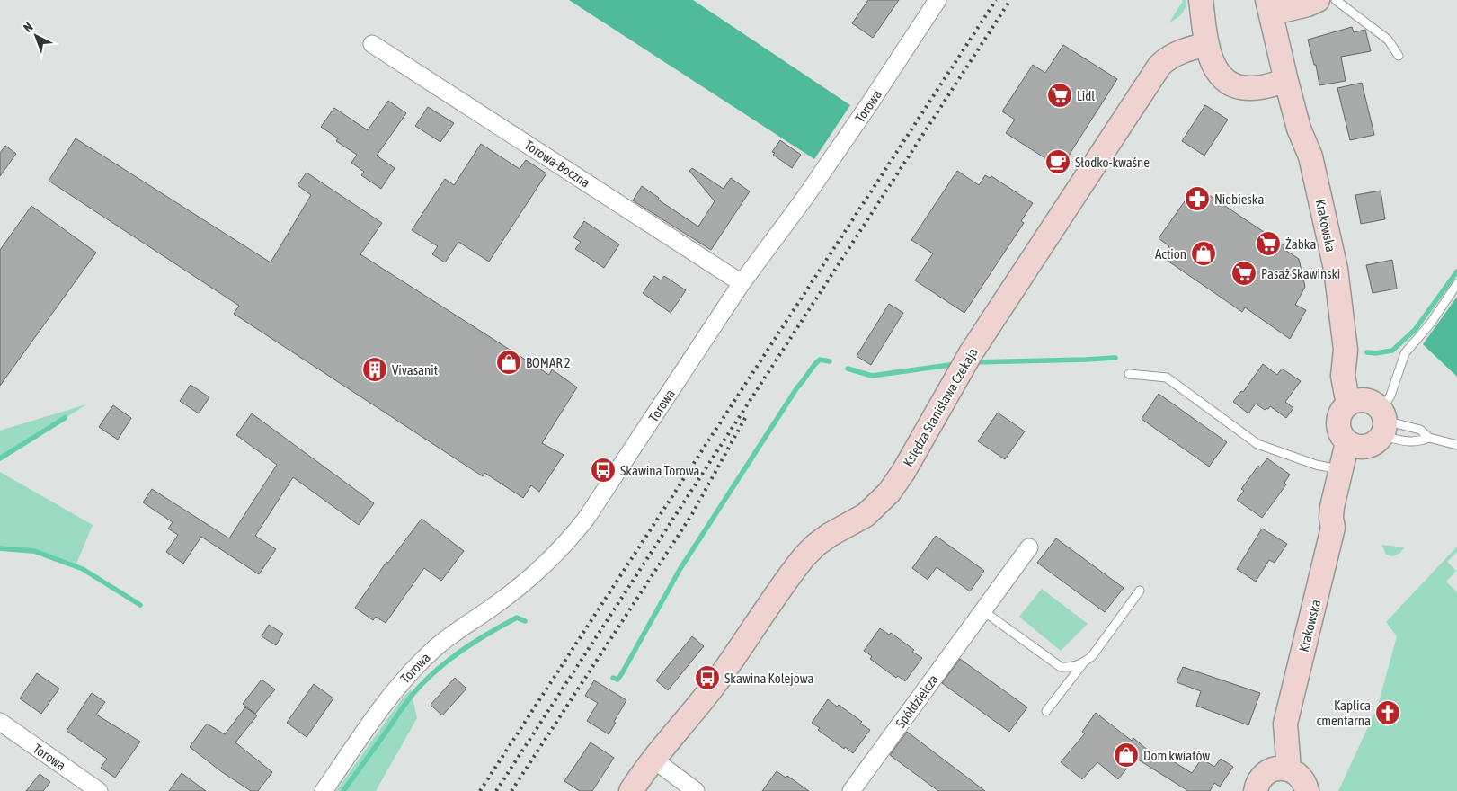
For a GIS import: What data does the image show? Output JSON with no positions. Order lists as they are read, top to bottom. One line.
{"streets":{"street":["Torowa","Torowa-Boczna","Krakowska","Księdza Stanisława Czekaja","Spółdzielcza"]},"crossings":[["Torowa","Torowa-Boczna"]],"places":{"supermarket":["Lidl","Żabka","Pasaż Skawinski"],"cafe":["Słodko-kwaśne"],"pharmacy":["Niebieska"],"shop":["Action","BOMAR 2","Dom kwiatów"],"building":["Vivasanit"],"bus stop":["Skawina Torowa","Skawina Kolejowa"],"church":["Kaplica cmentarna"]},"north":"top left"}
